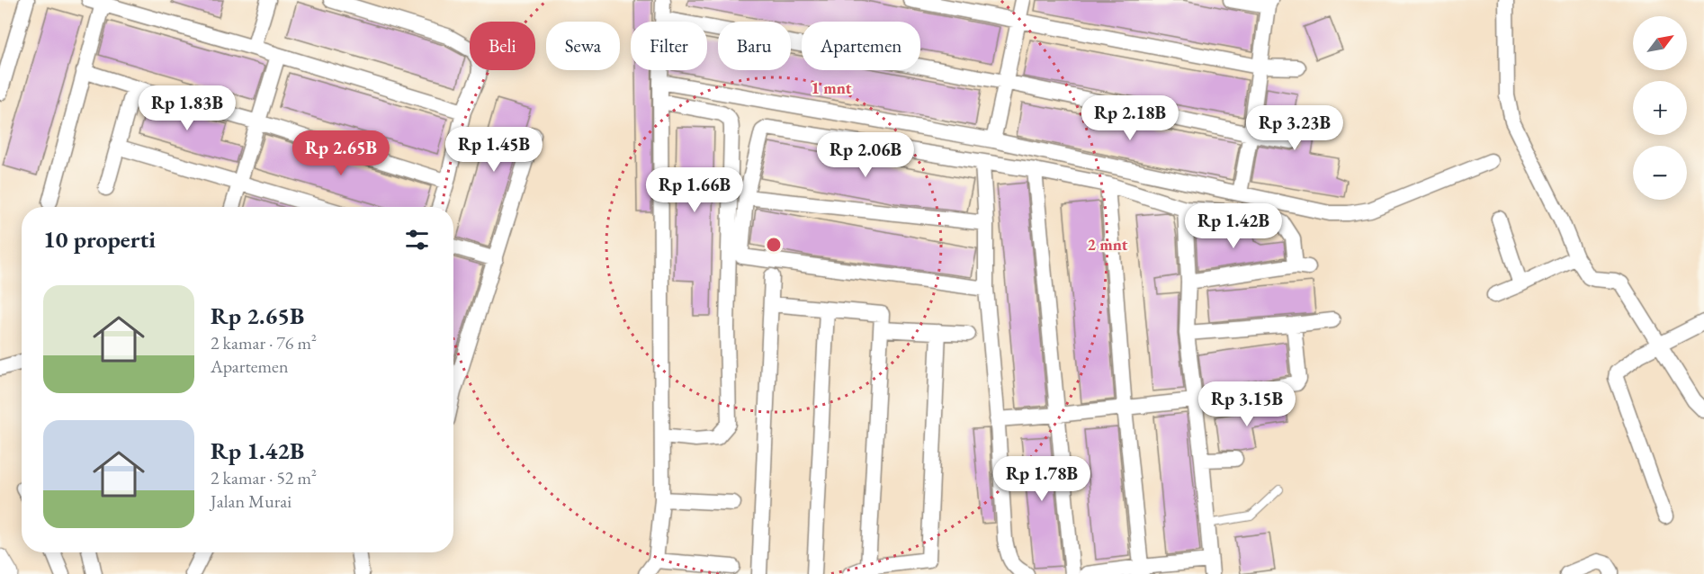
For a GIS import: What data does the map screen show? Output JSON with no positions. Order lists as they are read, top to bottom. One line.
{"north":"top right","page":{"map_buttons":["+","−"],"chip":["Beli","Sewa","Filter","Baru","Apartemen"],"price":["Rp 1.83B","Rp 2.18B","Rp 3.23B","Rp 1.45B","Rp 2.65B","Rp 2.06B","Rp 1.66B","Rp 1.42B","Rp 3.15B","Rp 1.78B"],"heading":"10 properti","list":[{"name":"Rp 2.65B","note":"2 kamar · 76 m² · Apartemen"},{"name":"Rp 1.42B","note":"2 kamar · 52 m² · Jalan Murai"}]},"rings":["1 mnt","2 mnt"]}
